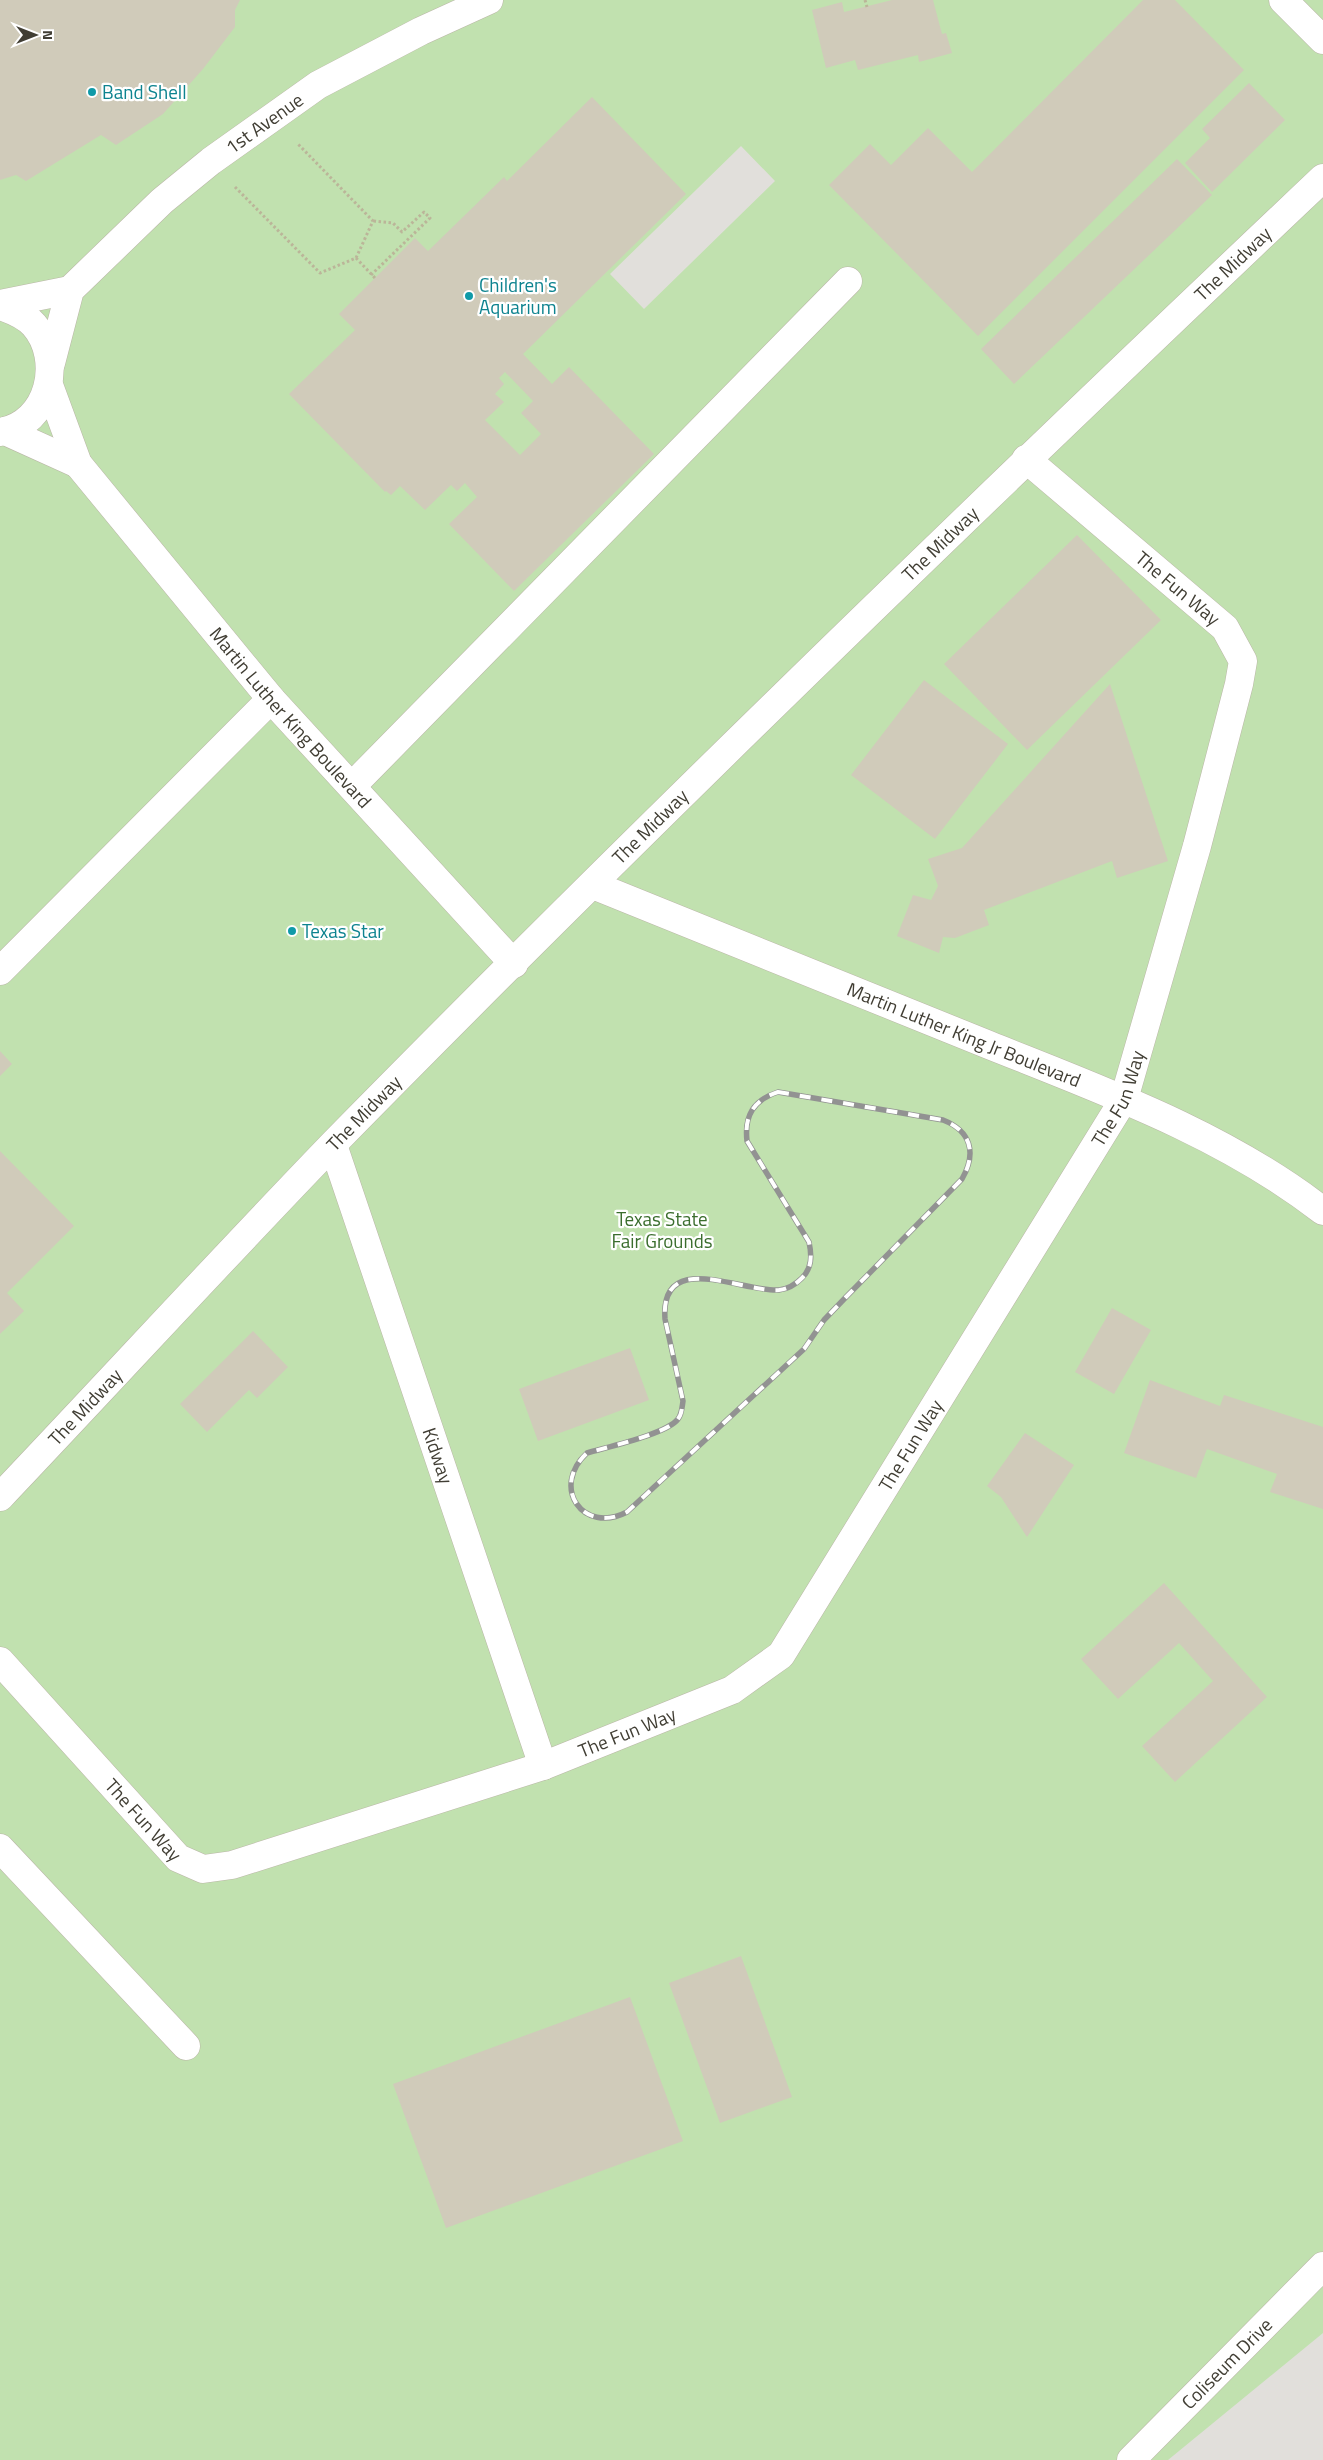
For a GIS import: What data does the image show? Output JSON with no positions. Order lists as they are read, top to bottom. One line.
{"streets":{"street":["1st Avenue","The Midway","The Fun Way","Martin Luther King Boulevard","Martin Luther King Jr Boulevard","Kidway","Coliseum Drive"]},"crossings":[["The Midway","The Fun Way"],["The Midway","Martin Luther King Boulevard"],["The Midway","Martin Luther King Jr Boulevard"],["The Midway","Kidway"],["The Fun Way","Martin Luther King Jr Boulevard"],["The Fun Way","Kidway"]],"parks":["Texas State Fair Grounds"],"places":["Band Shell","Children's Aquarium","Texas Star"],"north":"right"}
